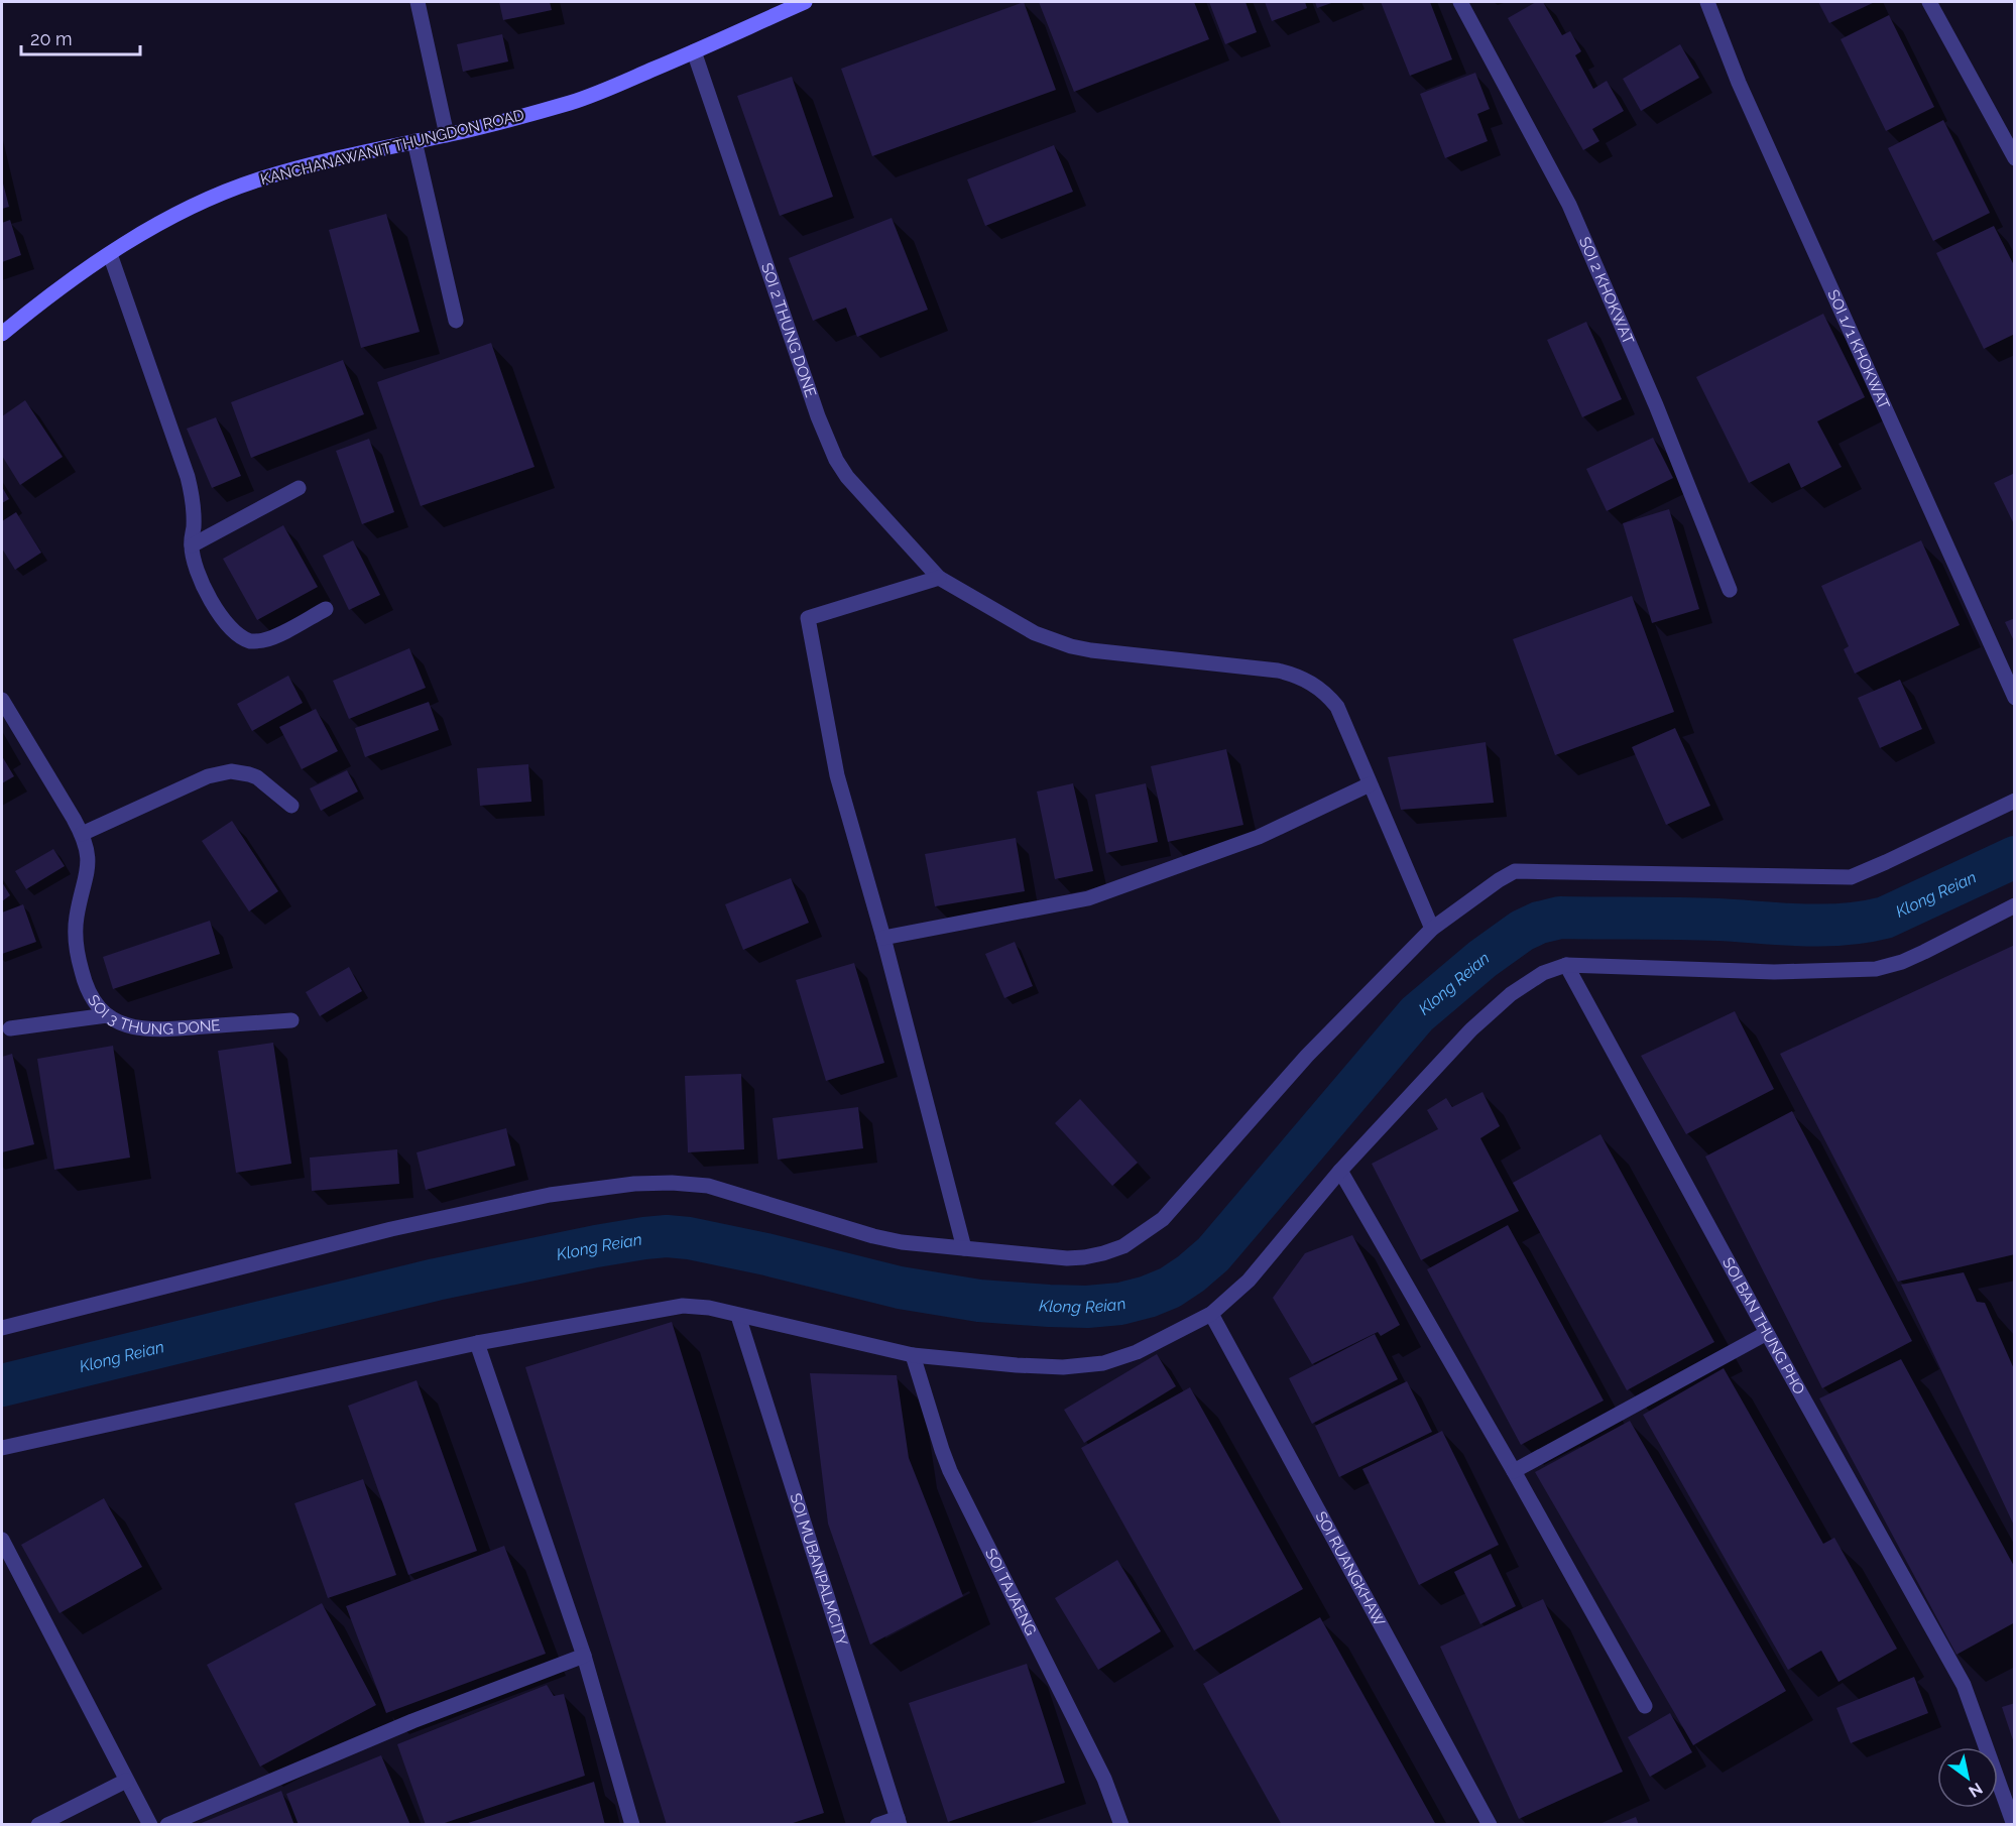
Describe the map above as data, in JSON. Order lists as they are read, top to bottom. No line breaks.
{"streets":{"street":["KANCHANAWANIT THUNGDON ROAD","SOI 2 KHOKWAT","SOI 2 THUNG DONE","SOI 1/1 KHOKWAT","SOI 3 THUNG DONE","SOI BAN THUNG PHO","SOI RUANGKHAW","SOI MUBANPALMCITY","SOI TAJAENG"]},"crossings":[["KANCHANAWANIT THUNGDON ROAD","SOI 2 THUNG DONE"]],"water":["Klong Reian"],"scale_bar":"20 m","north":"bottom right"}
